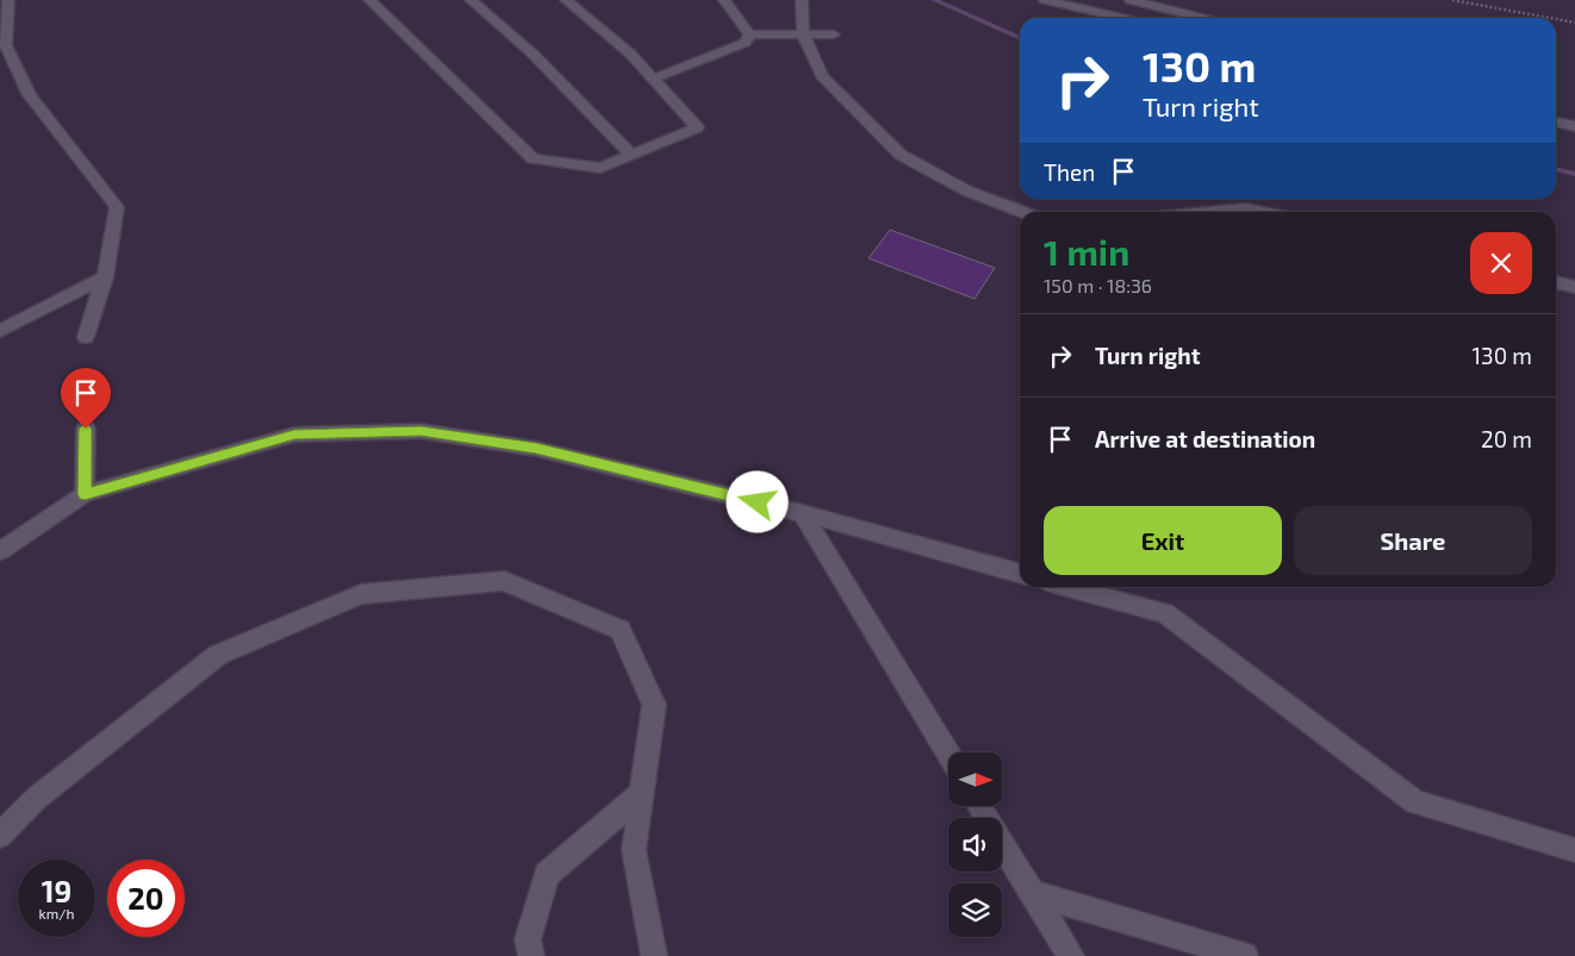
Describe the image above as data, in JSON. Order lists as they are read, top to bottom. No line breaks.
{"north":"right","page":{"turn":["130 m","Turn right"],"then":"Then","heading":["1 min","150 m · 18:36"],"list":[{"name":"Turn right","value":"130 m"},{"name":"Arrive at destination","value":"20 m"}],"buttons":["Exit","Share"],"speed":"19 km/h","limit":"20"}}
